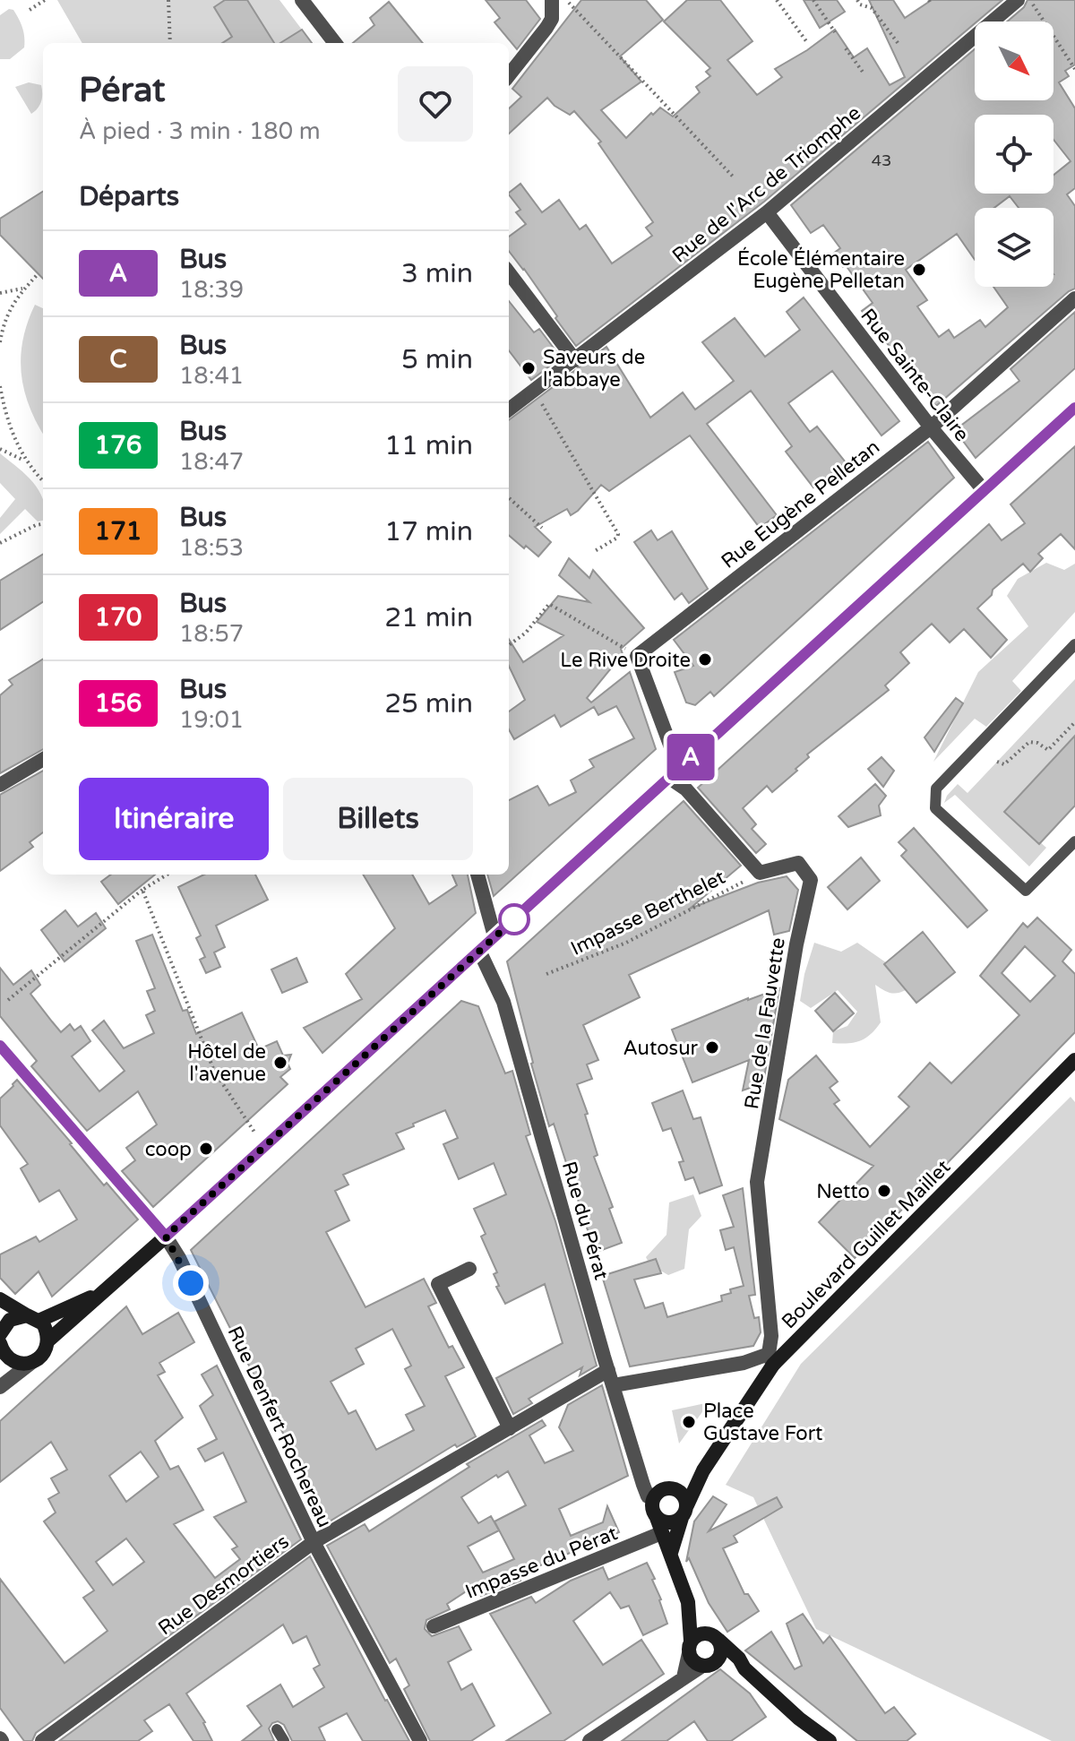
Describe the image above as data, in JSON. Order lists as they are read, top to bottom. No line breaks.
{"streets":{"main road":["Boulevard Guillet Maillet","Rue Denfert Rochereau"],"street":["Rue de l'Arc de Triomphe","Rue Sainte-Claire","Rue Eugène Pelletan","Rue de la Fauvette","Rue du Pérat","Impasse du Pérat","Rue Desmortiers"],"path":["Impasse Berthelet"]},"crossings":[["Rue de l'Arc de Triomphe","Rue Sainte-Claire"],["Rue Sainte-Claire","Rue Eugène Pelletan"],["Impasse Berthelet","Rue de la Fauvette"],["Rue de la Fauvette","Boulevard Guillet Maillet"],["Rue du Pérat","Boulevard Guillet Maillet"],["Rue du Pérat","Rue Desmortiers"],["Rue Denfert Rochereau","Rue Desmortiers"]],"places":["École Élémentaire Eugène Pelletan","Saveurs de l'abbaye","Le Rive Droite","Autosur","Hôtel de l'avenue","coop","Netto","Place Gustave Fort"],"lines":["bus line A"],"house_numbers":["43"],"north":"bottom right","page":{"on_map":"A","heading":[["Pérat","À pied · 3 min · 180 m"],"Départs"],"list":[{"mark":"A","name":"Bus","note":"18:39","value":"3 min"},{"mark":"C","name":"Bus","note":"18:41","value":"5 min"},{"mark":"176","name":"Bus","note":"18:47","value":"11 min"},{"mark":"171","name":"Bus","note":"18:53","value":"17 min"},{"mark":"170","name":"Bus","note":"18:57","value":"21 min"},{"mark":"156","name":"Bus","note":"19:01","value":"25 min"}],"buttons":["Itinéraire","Billets"]}}
